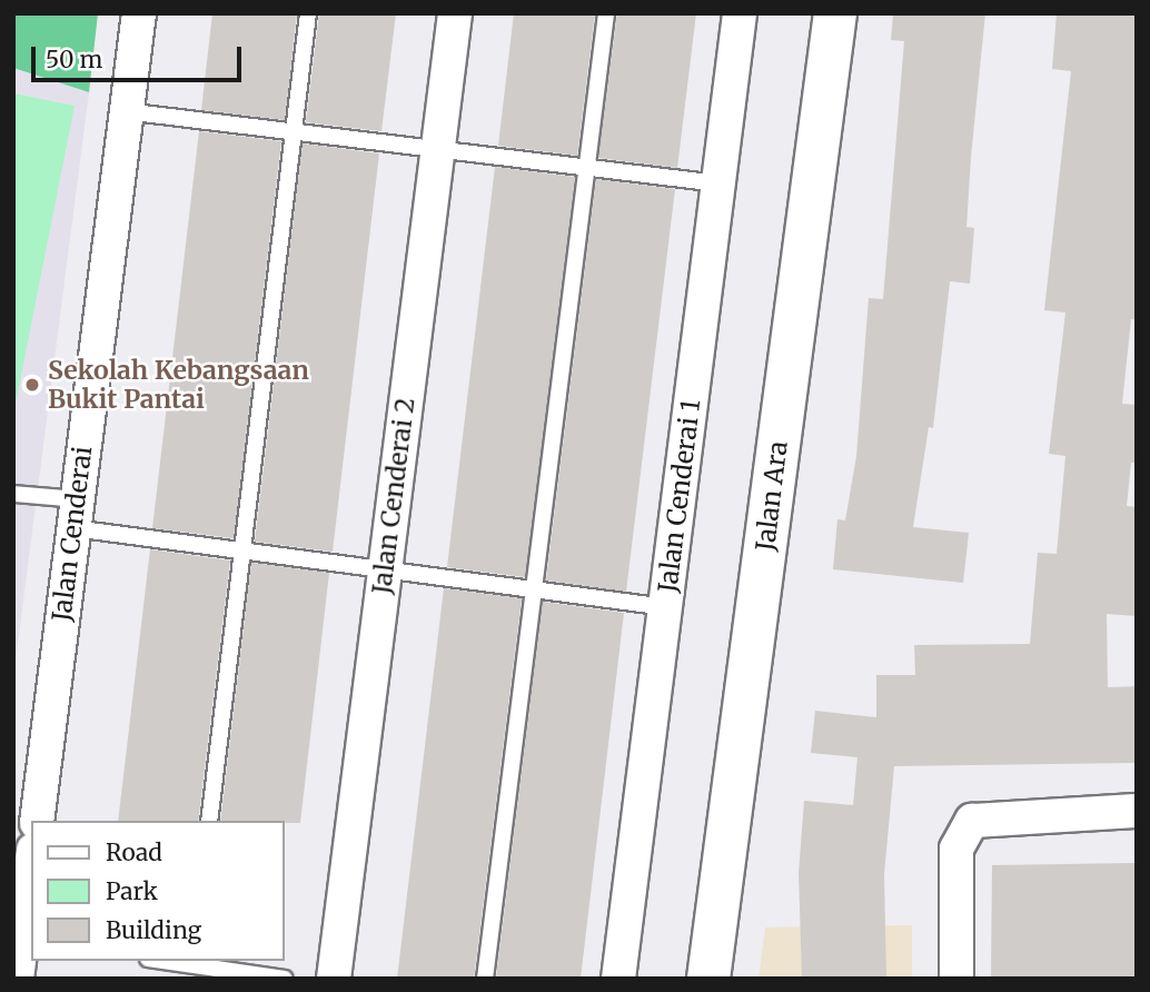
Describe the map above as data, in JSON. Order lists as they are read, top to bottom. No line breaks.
{"streets":{"street":["Jalan Cenderai 2","Jalan Cenderai 1","Jalan Ara","Jalan Cenderai"]},"places":["Sekolah Kebangsaan Bukit Pantai"],"legend":["Road","Park","Building"],"scale_bar":"50 m"}
